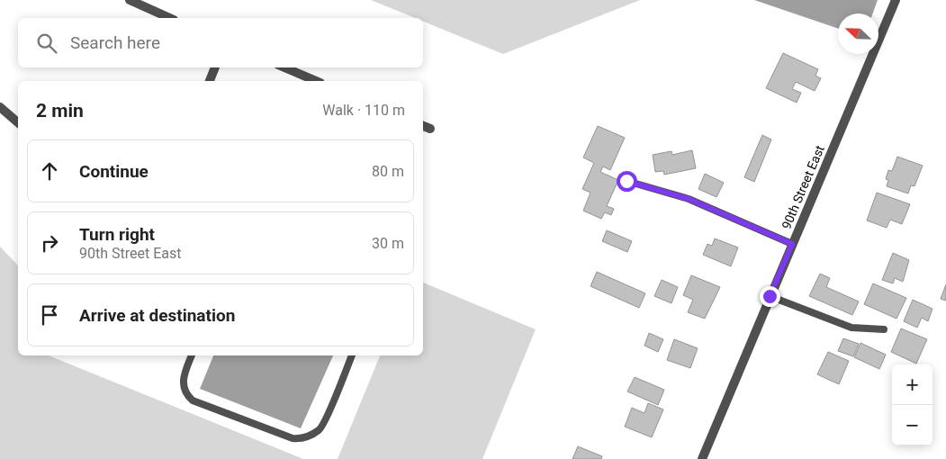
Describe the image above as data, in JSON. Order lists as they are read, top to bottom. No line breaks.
{"streets":{"street":["90th Street East"]},"north":"top left","page":{"search":"Search here","heading":["2 min","Walk · 110 m"],"list":[["Continue","80 m"],["Turn right","90th Street East","30 m"],"Arrive at destination"],"map_buttons":["+","−"]}}
